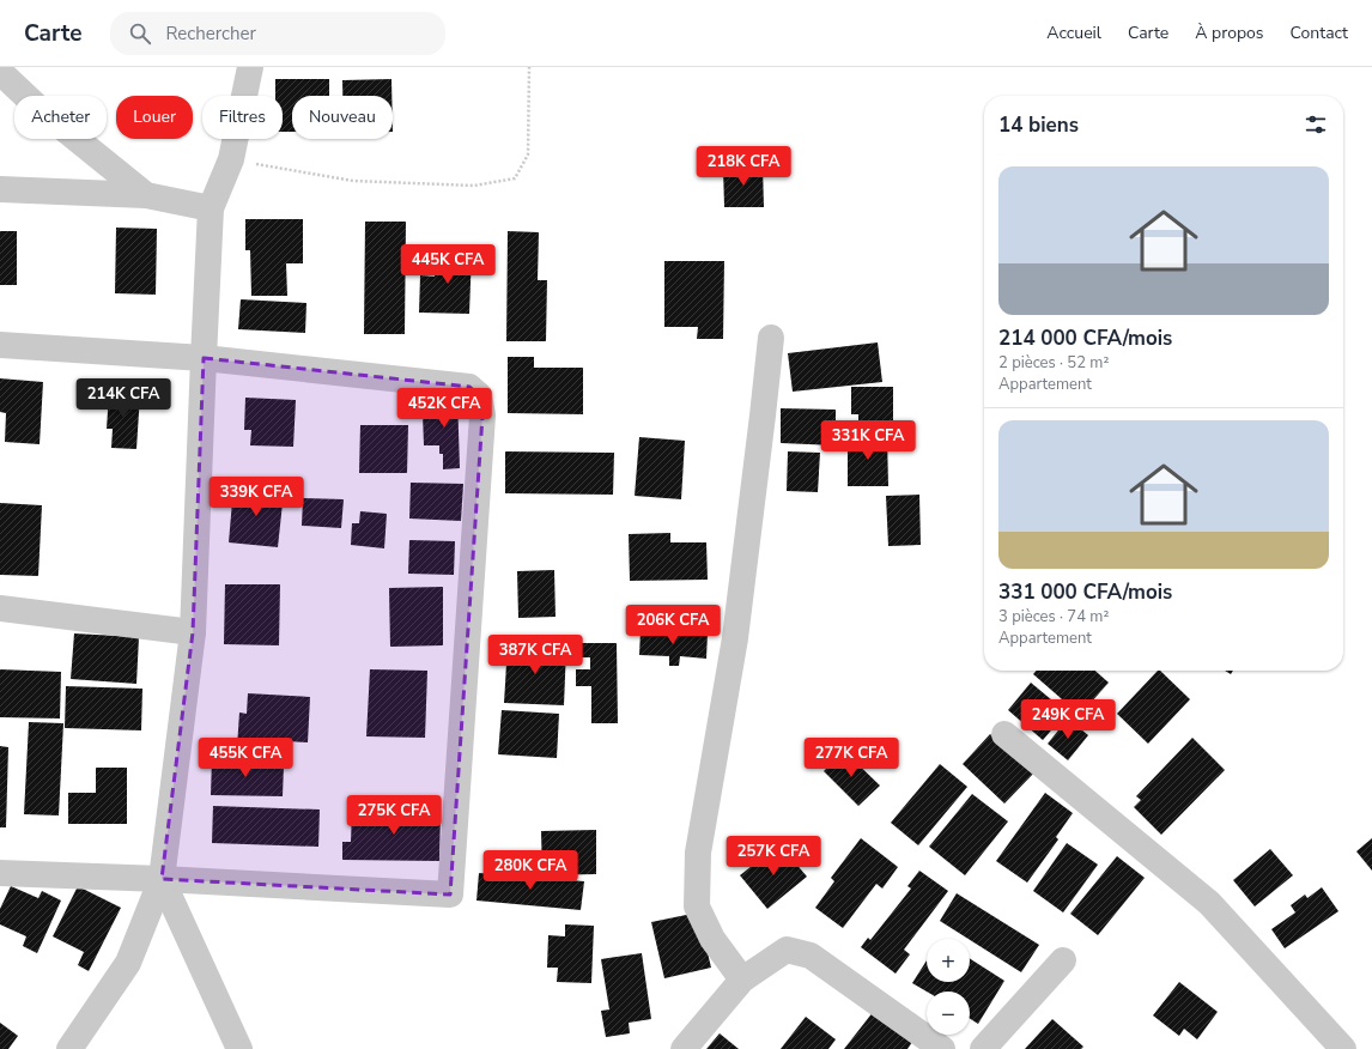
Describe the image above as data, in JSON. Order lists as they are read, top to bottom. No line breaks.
{"page":{"header":"Carte","search":"Rechercher","nav":["Accueil","Carte","À propos","Contact"],"chip":["Acheter","Louer","Filtres","Nouveau"],"heading":"14 biens","price":["218K CFA","445K CFA","214K CFA","452K CFA","331K CFA","339K CFA","206K CFA","387K CFA","249K CFA","455K CFA","277K CFA","275K CFA","257K CFA","280K CFA"],"list":[{"name":"214 000 CFA/mois","note":"2 pièces · 52 m² · Appartement"},{"name":"331 000 CFA/mois","note":"3 pièces · 74 m² · Appartement"}],"map_buttons":["+","−"]}}
